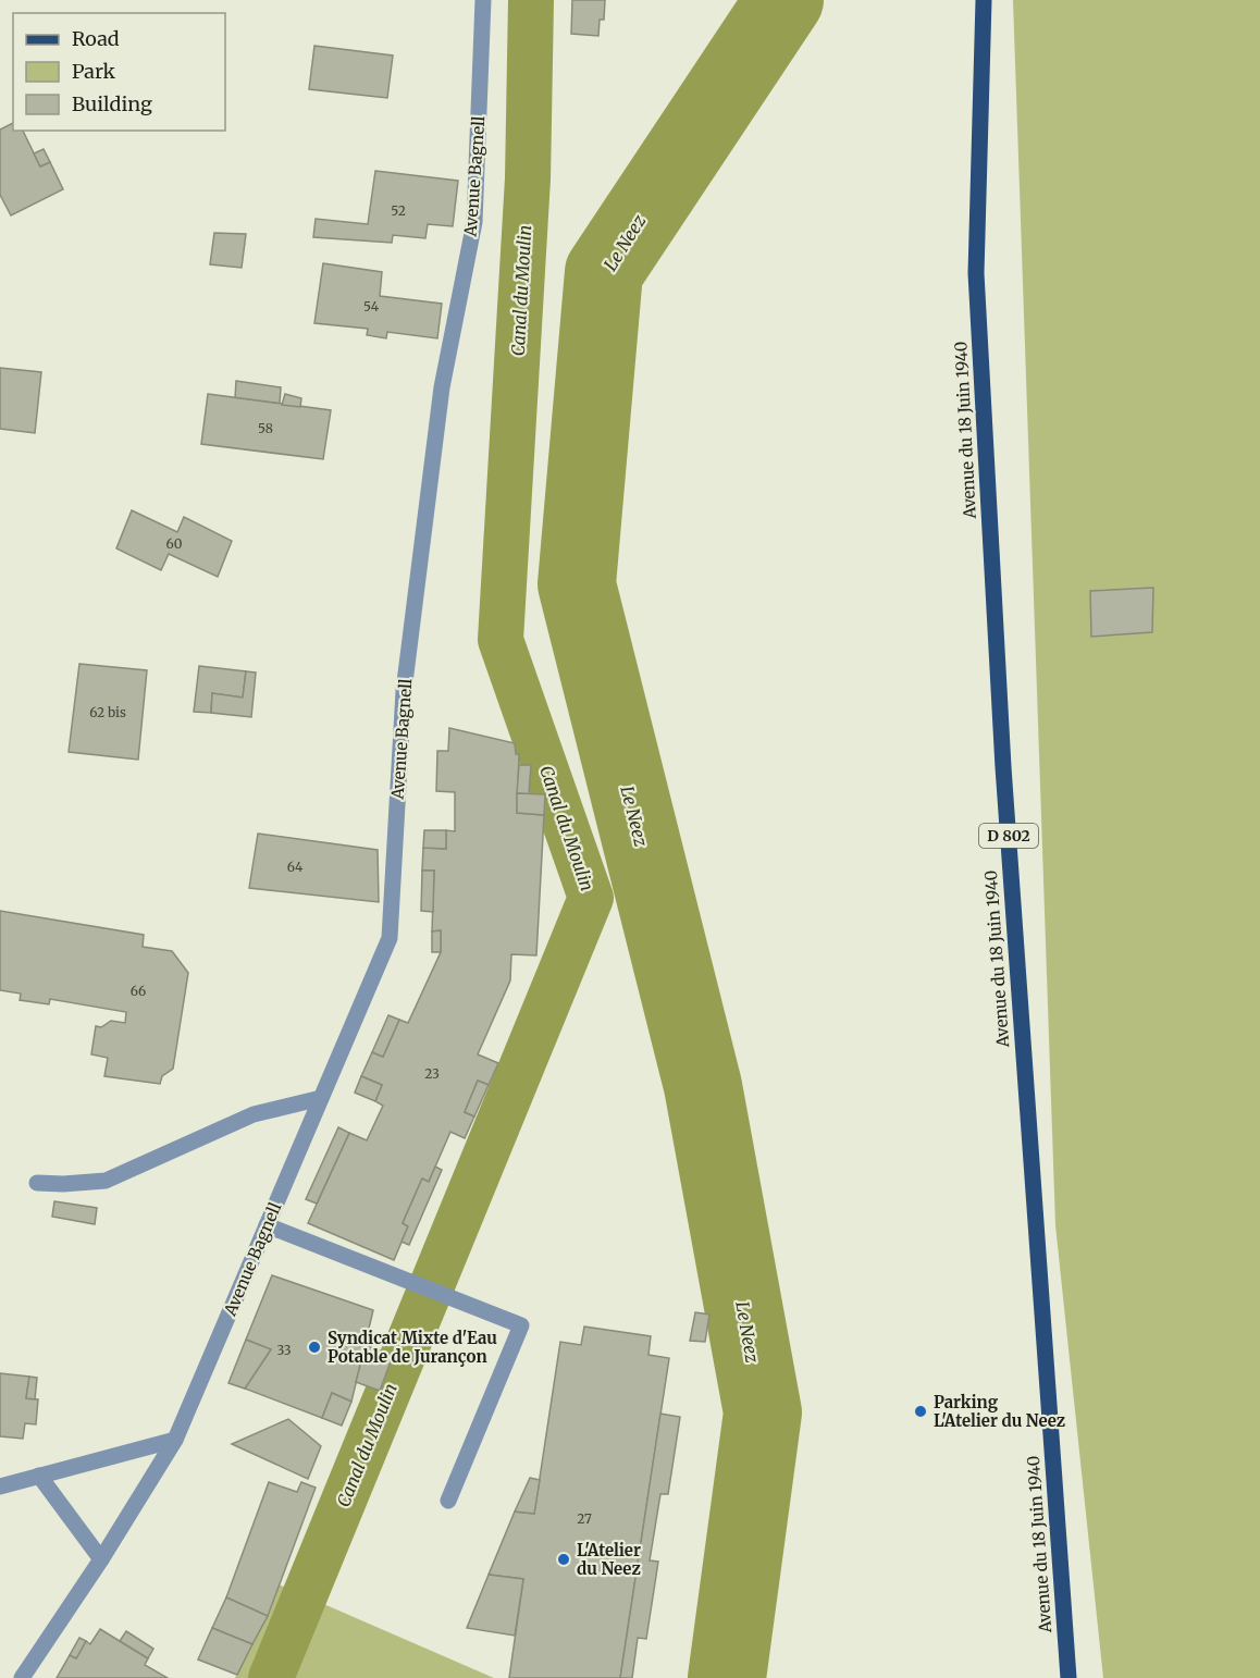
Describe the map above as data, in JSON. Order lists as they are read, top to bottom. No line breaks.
{"streets":{"main road":["Avenue du 18 Juin 1940","D 802"],"street":["Avenue Bagnell"]},"water":["Le Neez","Canal du Moulin"],"places":["Syndicat Mixte d'Eau Potable de Jurançon","Parking L'Atelier du Neez","L'Atelier du Neez"],"house_numbers":["52","54","58","60","62 bis","64","66","23","33","27"],"legend":["Road","Park","Building"]}
